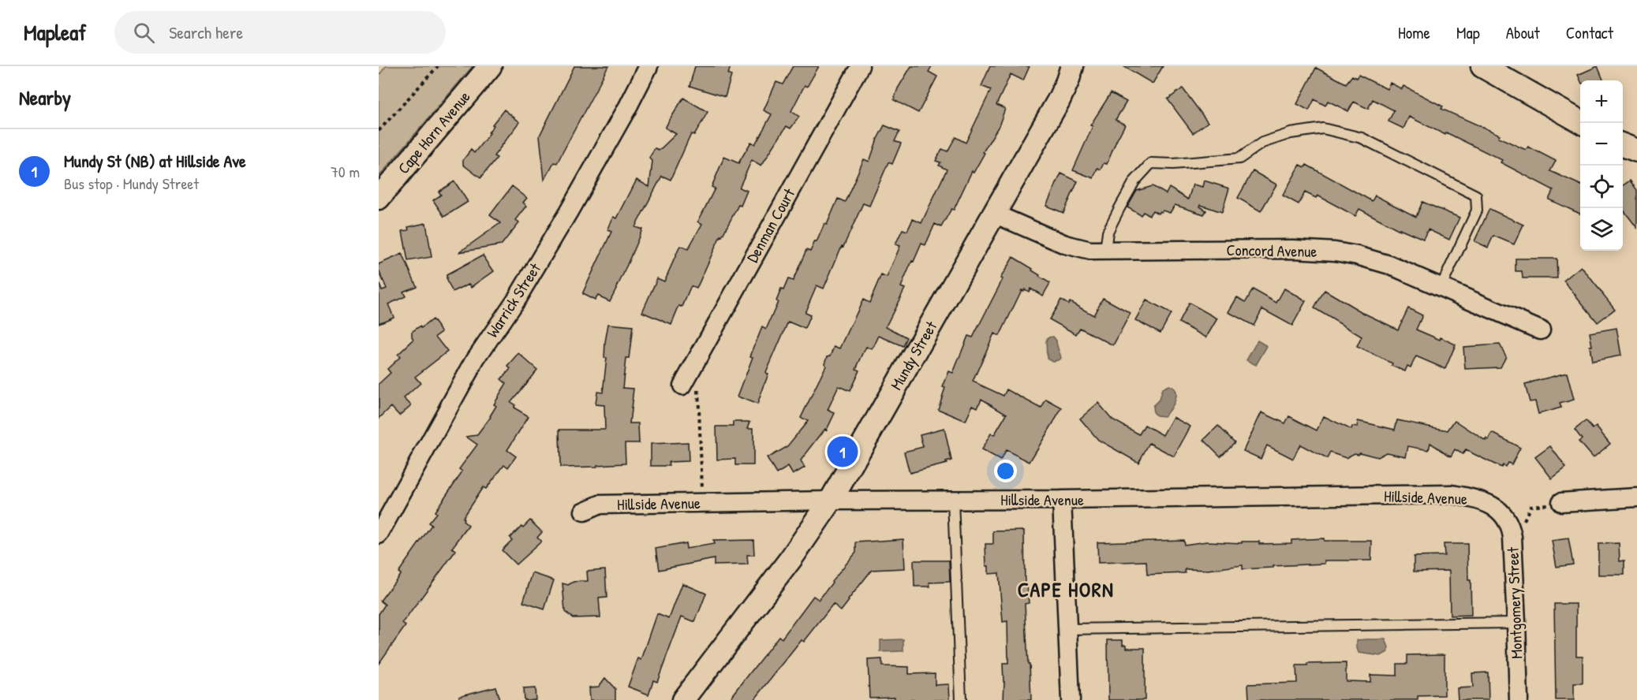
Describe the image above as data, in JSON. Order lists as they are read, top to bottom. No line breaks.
{"streets":{"street":["Cape Horn Avenue","Denman Court","Concord Avenue","Warrick Street","Mundy Street","Hillside Avenue","Montgomery Street"]},"crossings":[["Concord Avenue","Mundy Street"],["Mundy Street","Hillside Avenue"],["Hillside Avenue","Montgomery Street"]],"districts":["CAPE HORN"],"page":{"header":"Mapleaf","search":"Search here","nav":["Home","Map","About","Contact"],"heading":"Nearby","map_buttons":["+","−"],"list":[{"mark":"1","name":"Mundy St (NB) at Hillside Ave","note":"Bus stop · Mundy Street","value":"70 m"}],"pins":"1"}}
